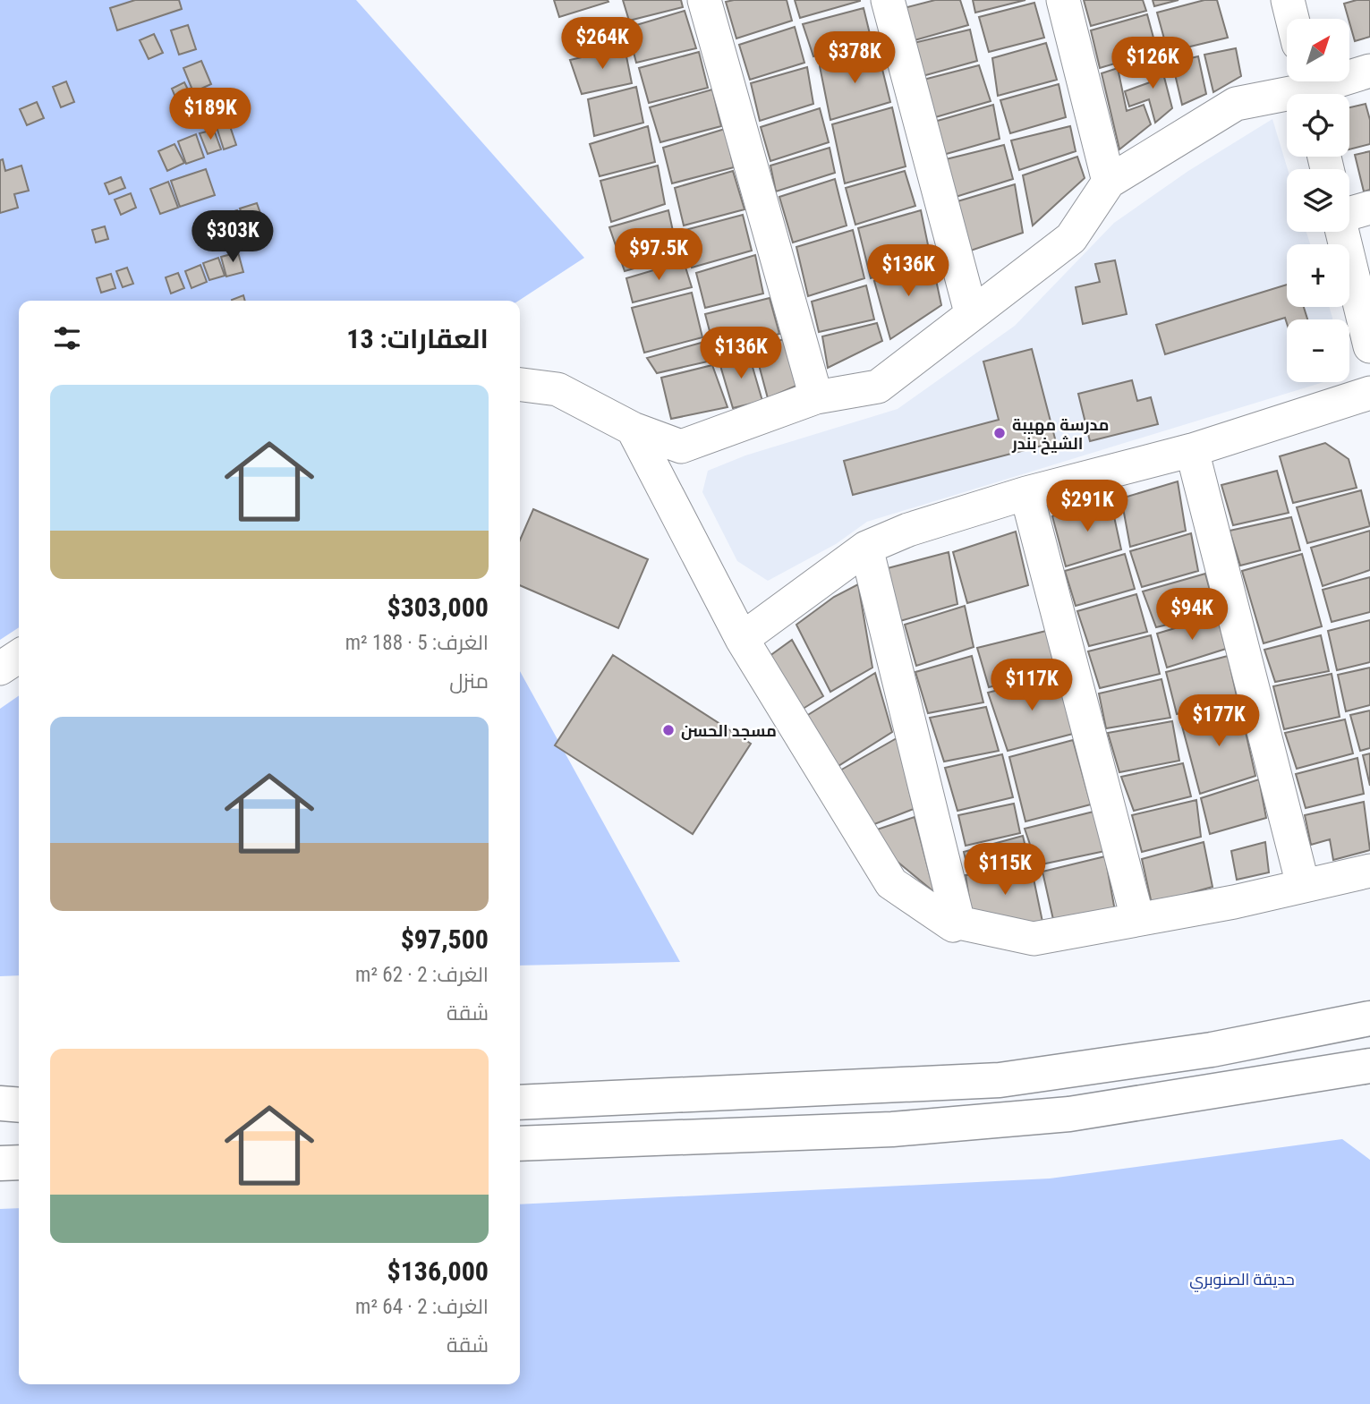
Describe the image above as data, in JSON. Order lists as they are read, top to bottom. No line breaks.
{"parks":["حديقة الصنوبري"],"places":["مدرسة مهيبة الشيخ بندر","مسجد الحسن"],"north":"top right","page":{"price":["$264K","$378K","$126K","$189K","$303K","$97.5K","$136K","$136K","$291K","$94K","$117K","$177K","$115K"],"map_buttons":["+","−"],"heading":"العقارات: 13","list":[{"name":"$303,000","note":"الغرف: 5 · 188 m² · منزل"},{"name":"$97,500","note":"الغرف: 2 · 62 m² · شقة"},{"name":"$136,000","note":"الغرف: 2 · 64 m² · شقة"}]}}
